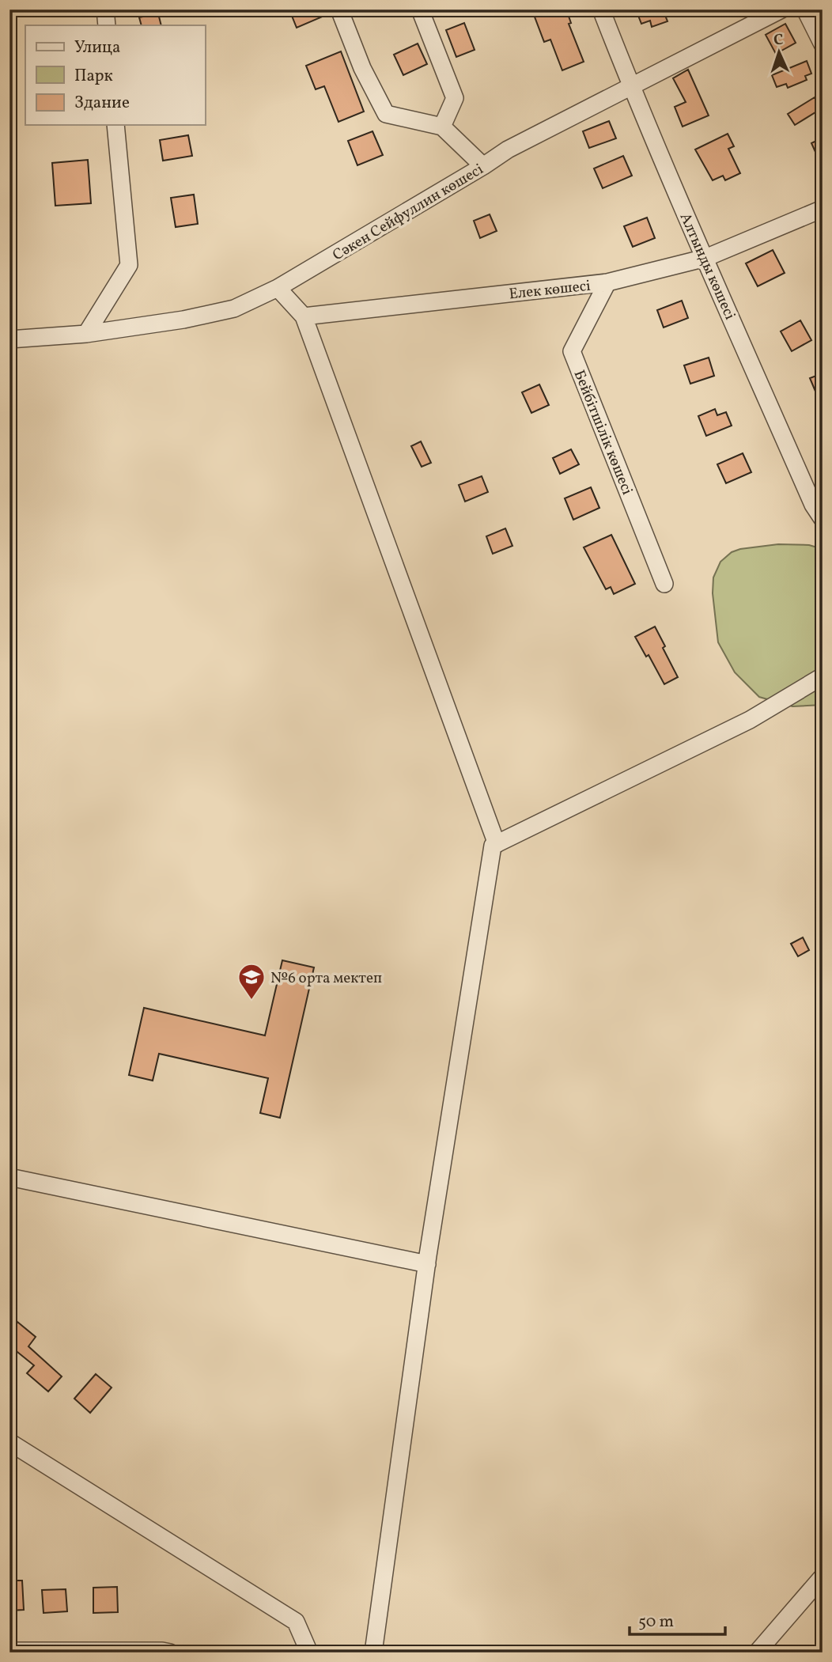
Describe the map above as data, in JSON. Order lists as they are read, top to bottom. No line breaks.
{"streets":{"street":["Сәкен Сейфуллин көшесі","Алтынды көшесі","Елек көшесі","Бейбітшілік көшесі"]},"crossings":[["Сәкен Сейфуллин көшесі","Алтынды көшесі"],["Алтынды көшесі","Елек көшесі"],["Елек көшесі","Бейбітшілік көшесі"]],"places":{"school or university":["№6 орта мектеп"]},"legend":["Улица","Парк","Здание"],"scale_bar":"50 m","north":"top"}
